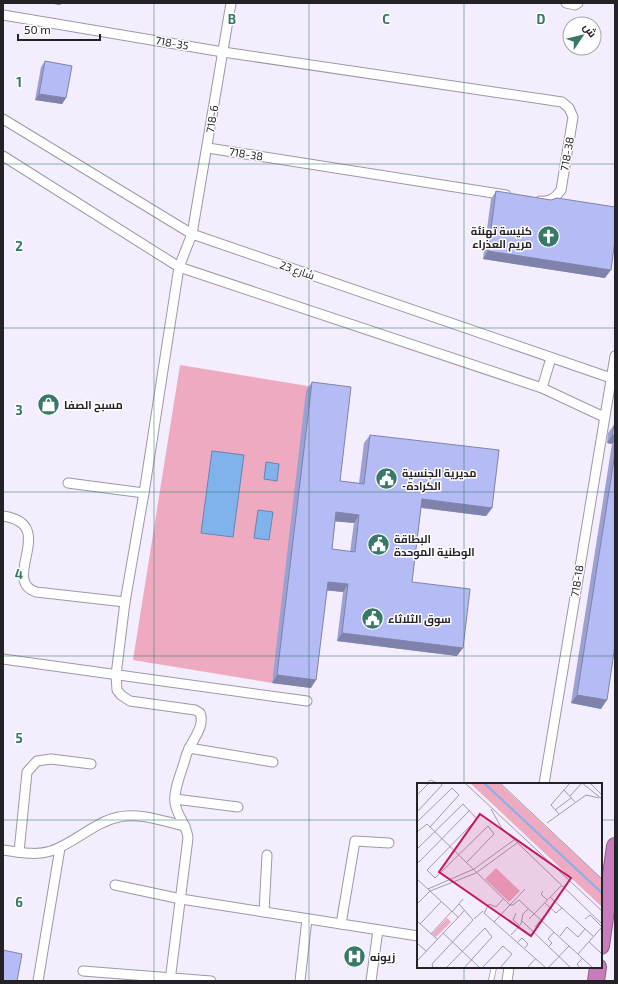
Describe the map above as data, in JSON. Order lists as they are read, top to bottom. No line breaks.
{"streets":{"street":["718-35","718-6","718-38","شارع 23","718-18"]},"crossings":[["718-35","718-6"],["718-35","718-38"],["718-6","718-38"],["718-6","شارع 23"],["شارع 23","718-18"]],"places":{"church":["كنيسة تهنئة مريم العذراء"],"shop":["مسبح الصفا"],"public building":["مديرية الجنسية -الكرادة","البطاقة الوطنية الموحدة","سوق الثلاثاء"],"hospital":["زيونه"]},"scale_bar":"50 m","north":"top right","grid":{"columns":["B","C","D"],"rows":["1","2","3","4","5","6"]}}
